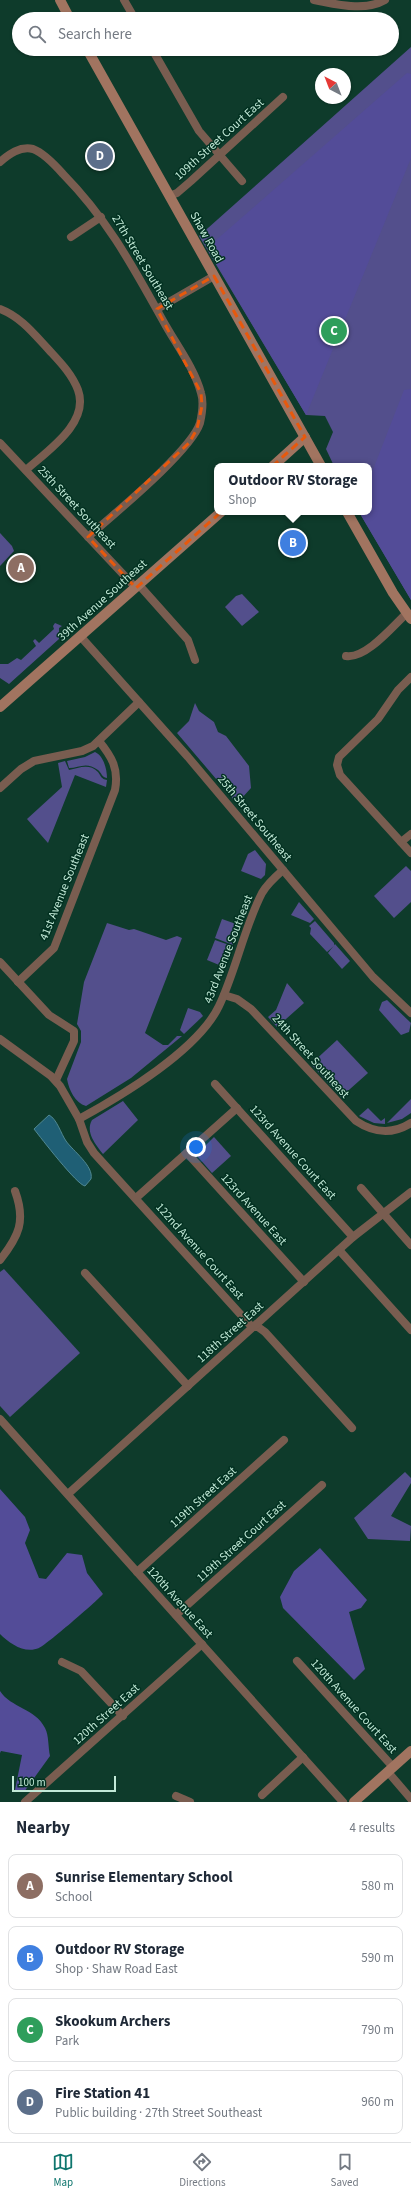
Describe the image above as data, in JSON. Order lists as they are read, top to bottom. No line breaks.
{"streets":{"main road":["Shaw Road","39th Avenue Southeast"],"street":["109th Street Court East","27th Street Southeast","25th Street Southeast","41st Avenue Southeast","43rd Avenue Southeast","24th Street Southeast","123rd Avenue Court East","123rd Avenue East","122nd Avenue Court East","118th Street East","119th Street East","119th Street Court East","120th Avenue East","120th Avenue Court East","120th Street East"]},"crossings":[["109th Street Court East","Shaw Road"],["27th Street Southeast","25th Street Southeast"],["25th Street Southeast","39th Avenue Southeast"],["25th Street Southeast","43rd Avenue Southeast"],["43rd Avenue Southeast","24th Street Southeast"],["43rd Avenue Southeast","122nd Avenue Court East"],["123rd Avenue Court East","118th Street East"],["123rd Avenue East","118th Street East"],["122nd Avenue Court East","118th Street East"],["118th Street East","120th Avenue East"],["119th Street East","120th Avenue East"],["119th Street Court East","120th Avenue East"],["120th Avenue East","120th Street East"]],"scale_bar":"100 m","north":"top left","page":{"search":"Search here","pins":["D","C","B","A"],"popup":["Outdoor RV Storage","Shop"],"scale":"100 m","heading":["Nearby","4 results"],"list":[{"mark":"A","name":"Sunrise Elementary School","note":"School","value":"580 m"},{"mark":"B","name":"Outdoor RV Storage","note":"Shop · Shaw Road East","value":"590 m"},{"mark":"C","name":"Skookum Archers","note":"Park","value":"790 m"},{"mark":"D","name":"Fire Station 41","note":"Public building · 27th Street Southeast","value":"960 m"}],"nav":["Map","Directions","Saved"]}}
